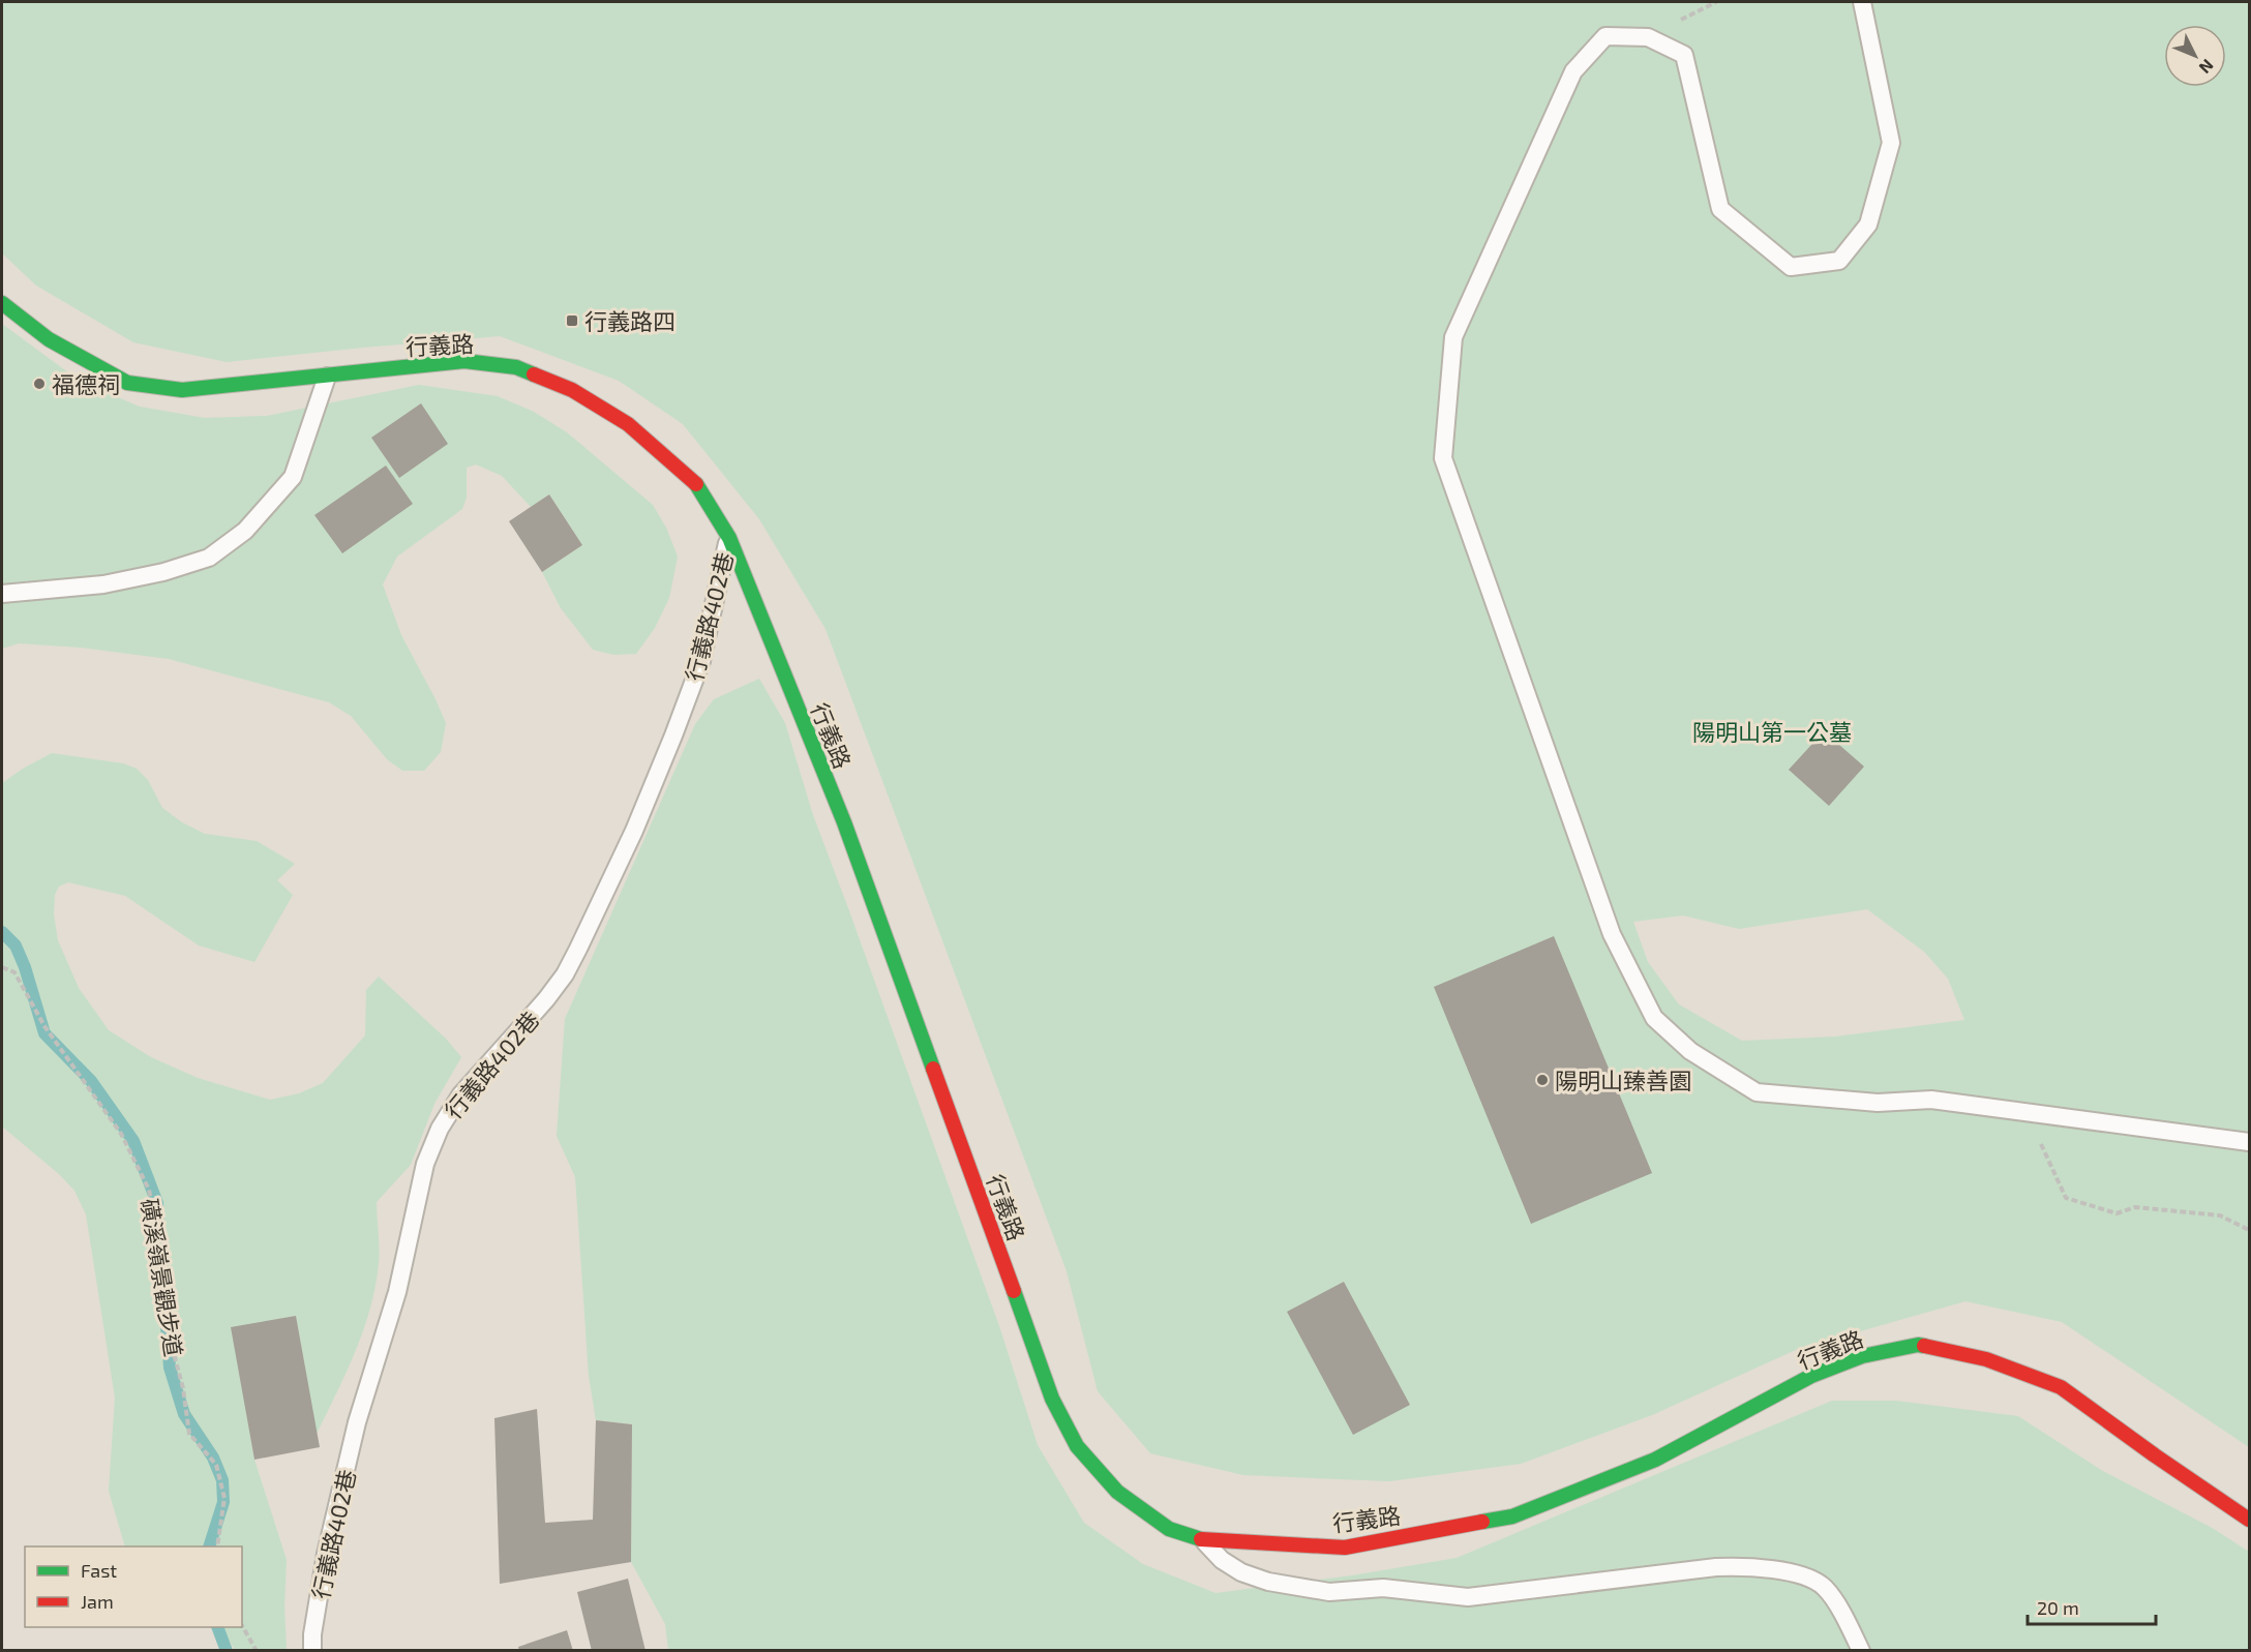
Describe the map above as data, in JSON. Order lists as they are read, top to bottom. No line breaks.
{"streets":{"street":["行義路"],"lane":["行義路402巷"],"path":["磺溪嶺景觀步道"]},"crossings":[["行義路","行義路402巷"]],"parks":["陽明山第一公墓"],"places":{"transit":["行義路四"],"other":["福德祠","陽明山臻善園"]},"legend":["Fast","Jam"],"scale_bar":"20 m","north":"bottom right"}
